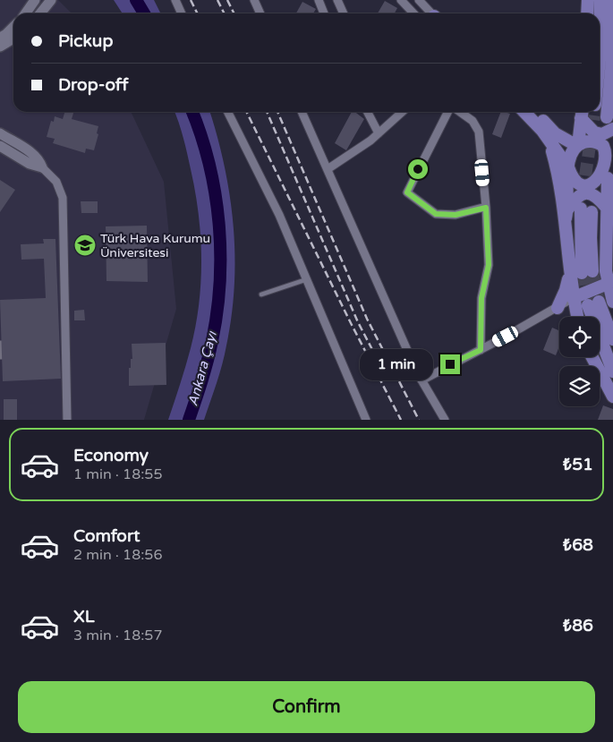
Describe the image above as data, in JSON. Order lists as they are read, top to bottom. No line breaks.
{"water":["Ankara Çayı"],"places":{"school or university":["Türk Hava Kurumu Üniversitesi"]},"page":{"banner":["Pickup","Drop-off"],"bubble":"1 min","list":[{"name":"Economy","note":"1 min · 18:55","value":"₺51"},{"name":"Comfort","note":"2 min · 18:56","value":"₺68"},{"name":"XL","note":"3 min · 18:57","value":"₺86"}],"buttons":"Confirm"}}
